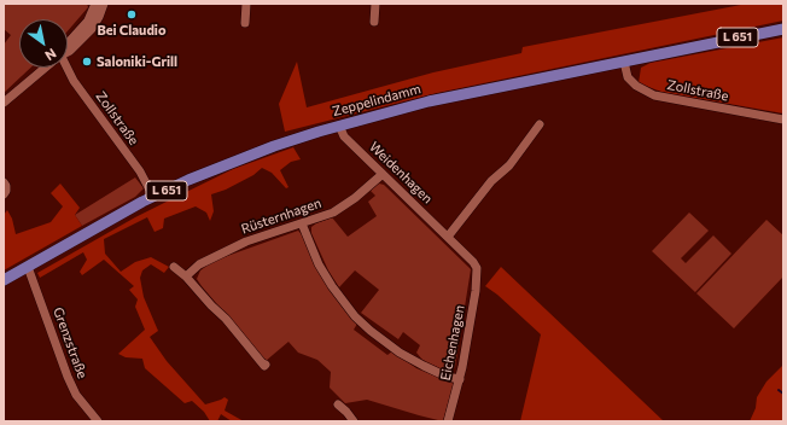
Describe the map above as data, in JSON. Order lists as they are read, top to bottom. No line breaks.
{"streets":{"main road":["L 651","Zeppelindamm"],"street":["Zollstraße","Weidenhagen","Rüsternhagen","Grenzstraße","Eichenhagen"]},"crossings":[["Zollstraße","Zeppelindamm"],["Zeppelindamm","Weidenhagen"],["Zeppelindamm","Grenzstraße"],["Weidenhagen","Rüsternhagen"],["Weidenhagen","Eichenhagen"]],"places":["Bei Claudio","Saloniki-Grill"],"north":"bottom right"}
